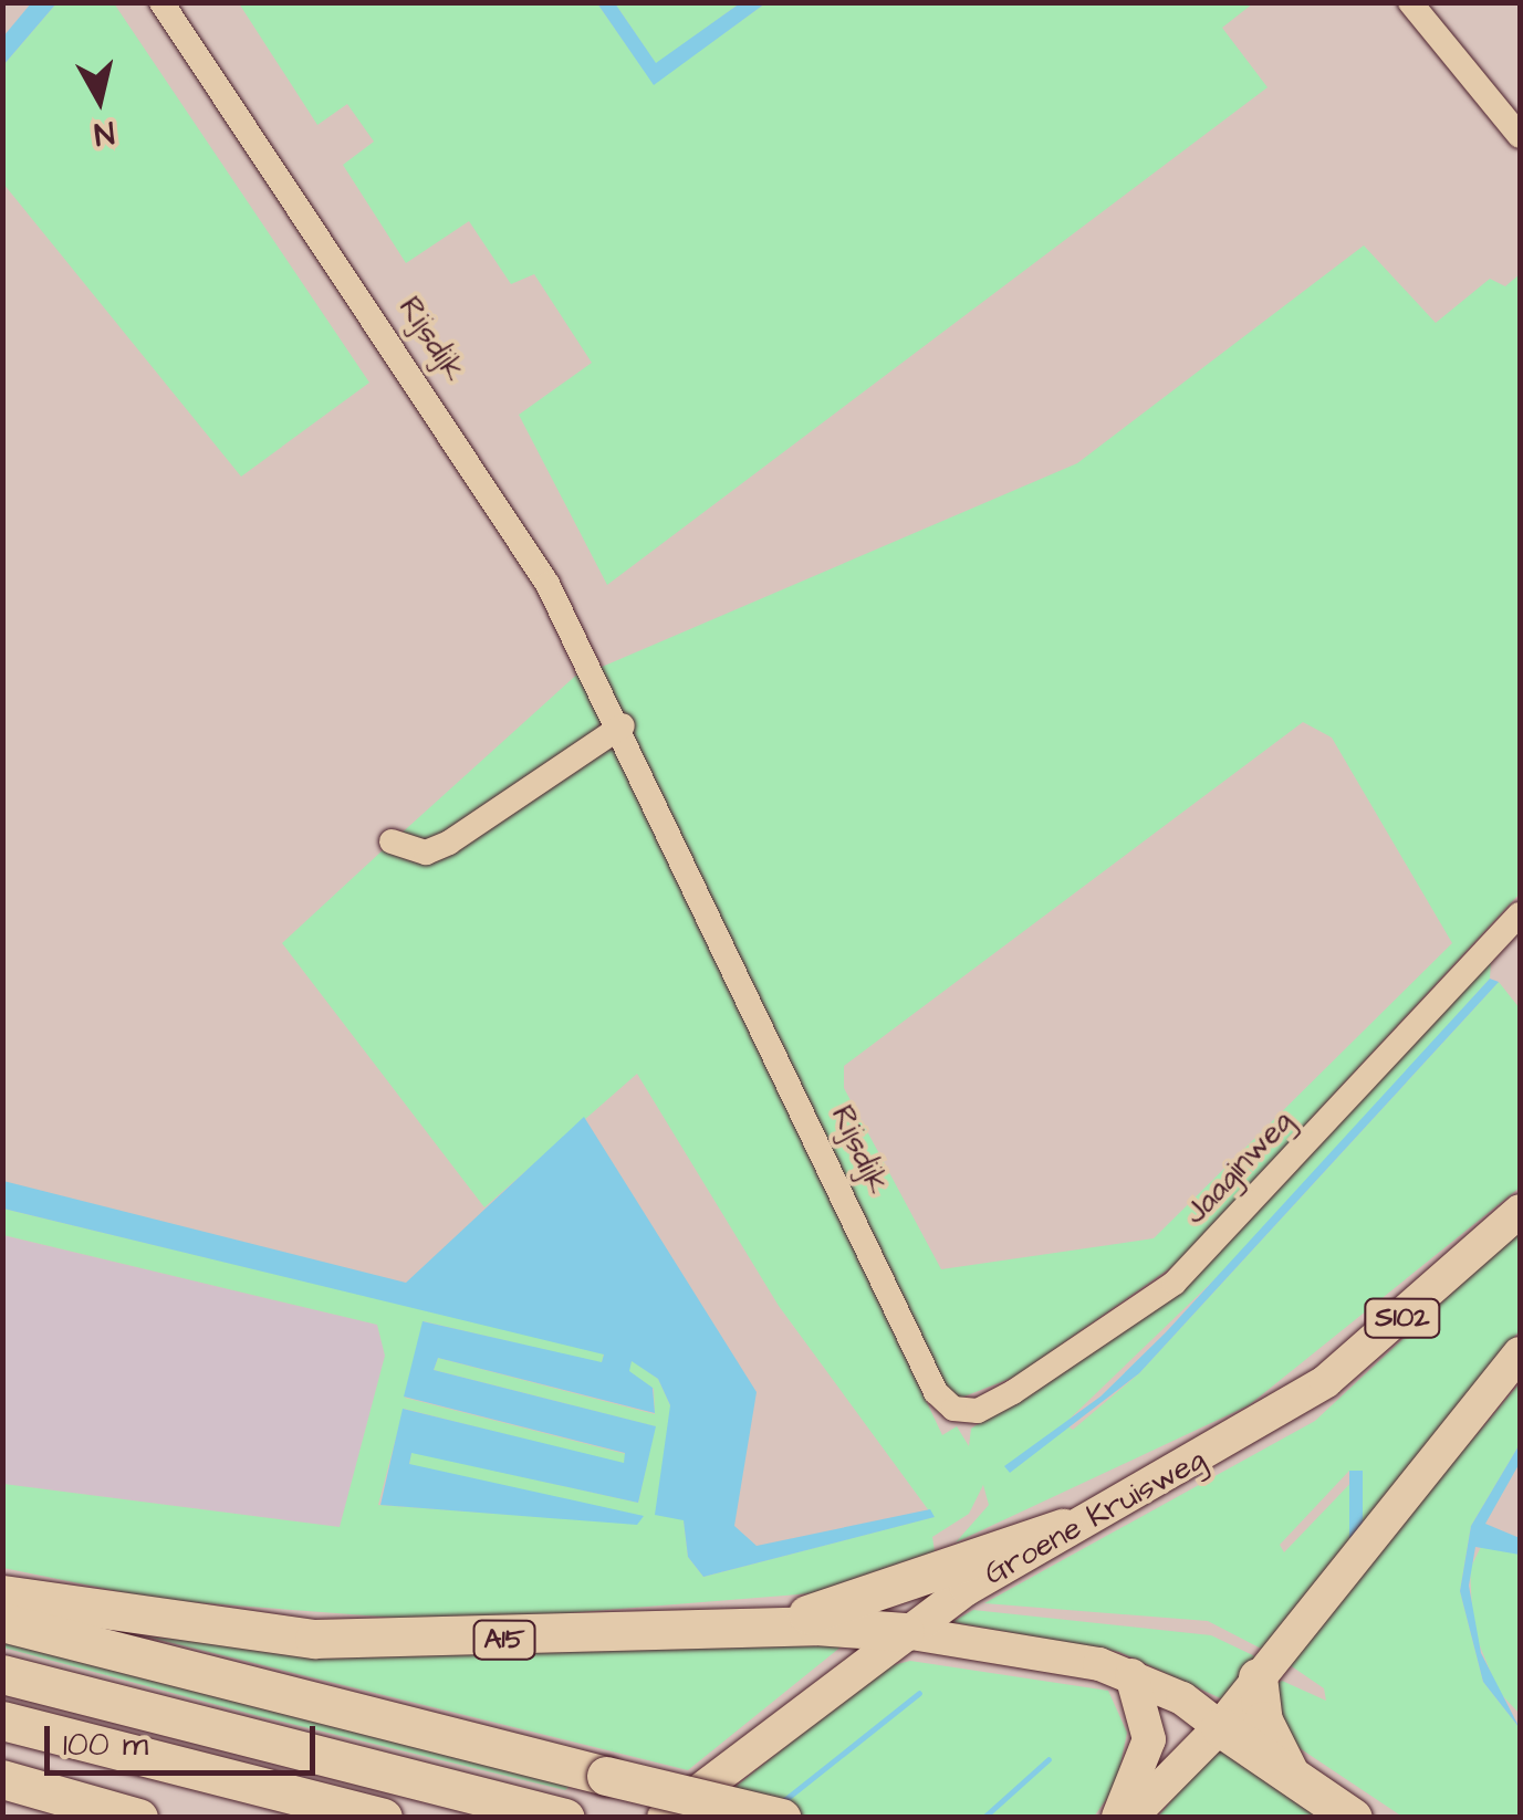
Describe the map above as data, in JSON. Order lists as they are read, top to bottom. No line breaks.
{"streets":{"highway":["S102","A15"],"main road":["Groene Kruisweg"],"street":["Rijsdijk","Jaaginweg"]},"crossings":[["Rijsdijk","Jaaginweg"],["S102","Groene Kruisweg"],["S102","A15"],["Groene Kruisweg","A15"]],"scale_bar":"100 m","north":"bottom"}
